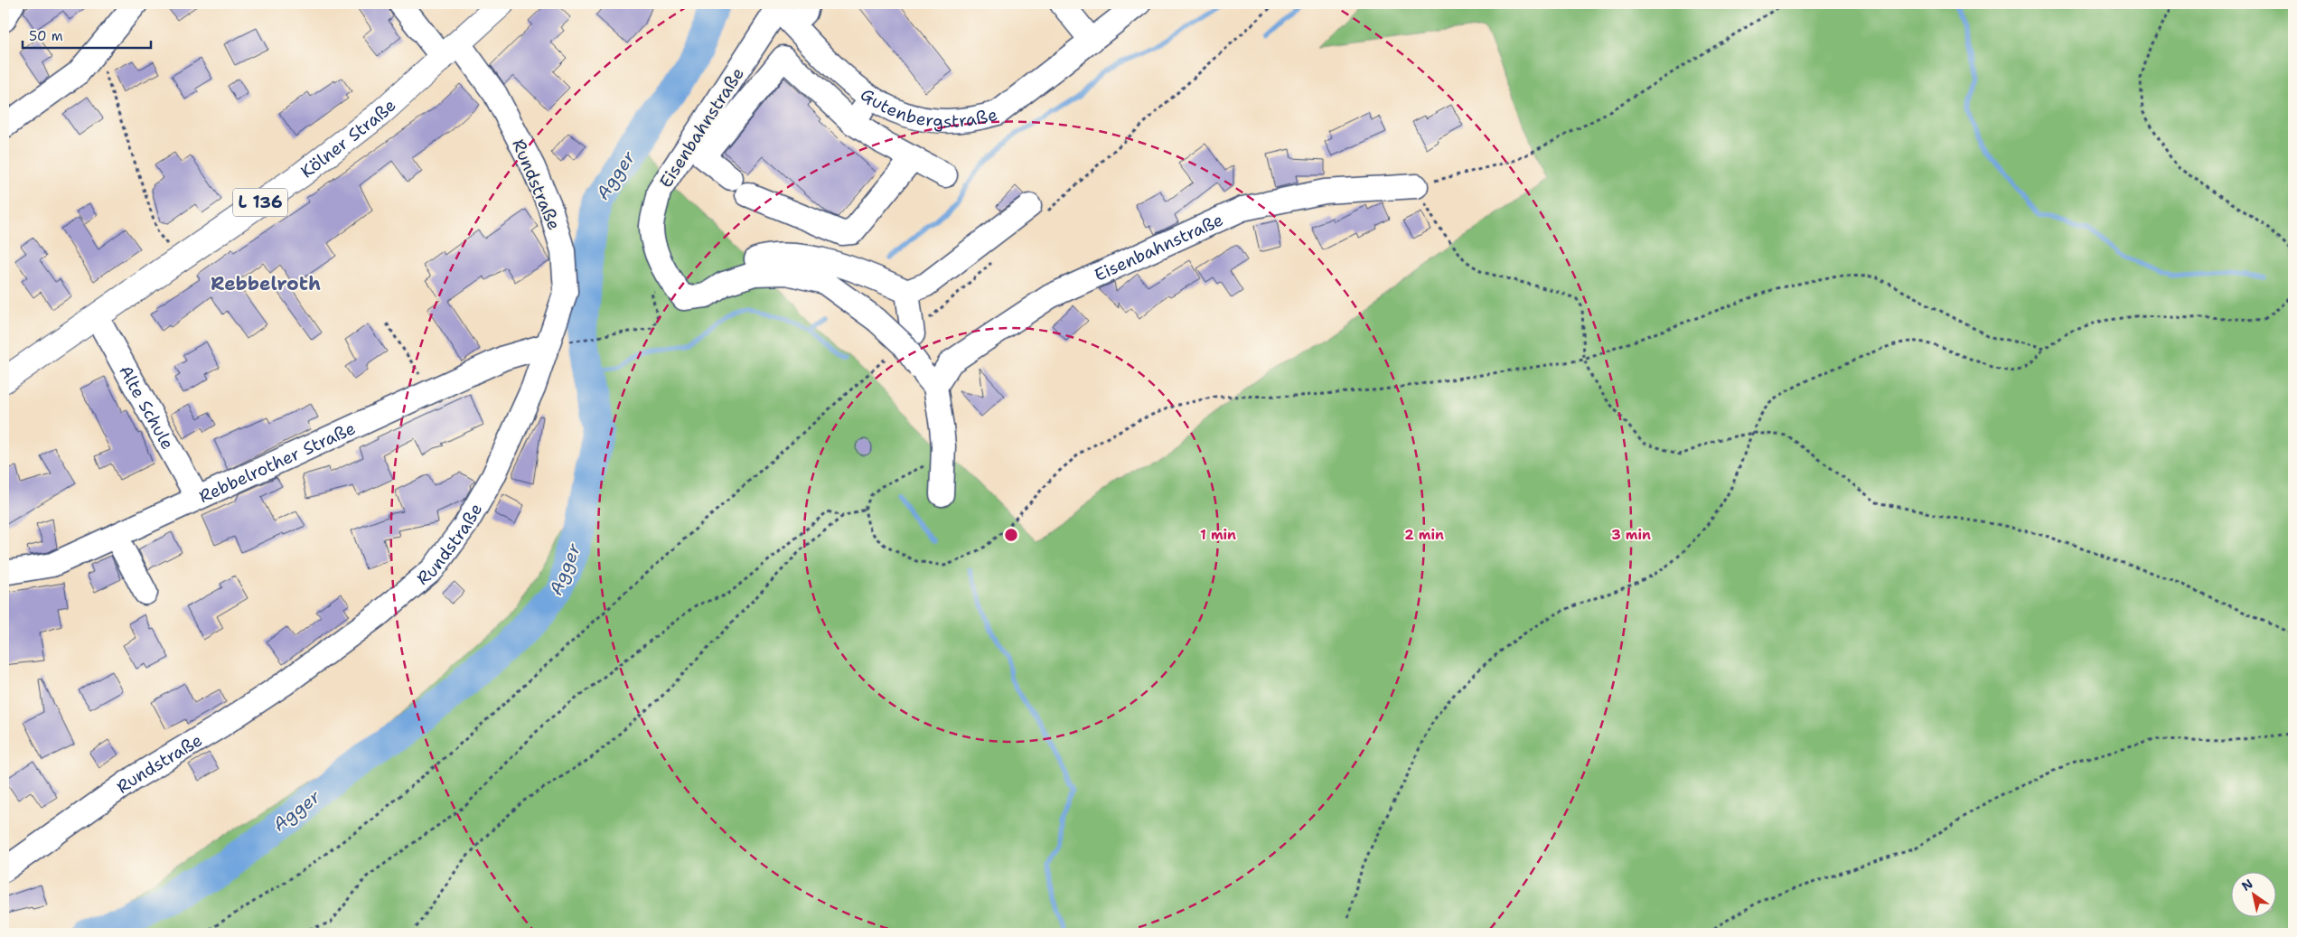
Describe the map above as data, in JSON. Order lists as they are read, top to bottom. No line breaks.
{"streets":{"main road":["Kölner Straße","L 136"],"street":["Gutenbergstraße","Eisenbahnstraße","Rundstraße","Alte Schule","Rebbelrother Straße"]},"crossings":[["Gutenbergstraße","Eisenbahnstraße"],["Kölner Straße","Rundstraße"],["Kölner Straße","Alte Schule"],["Rundstraße","Rebbelrother Straße"],["Alte Schule","Rebbelrother Straße"]],"districts":["Rebbelroth"],"water":["Agger"],"scale_bar":"50 m","north":"top left","rings":["1 min","2 min","3 min"]}
